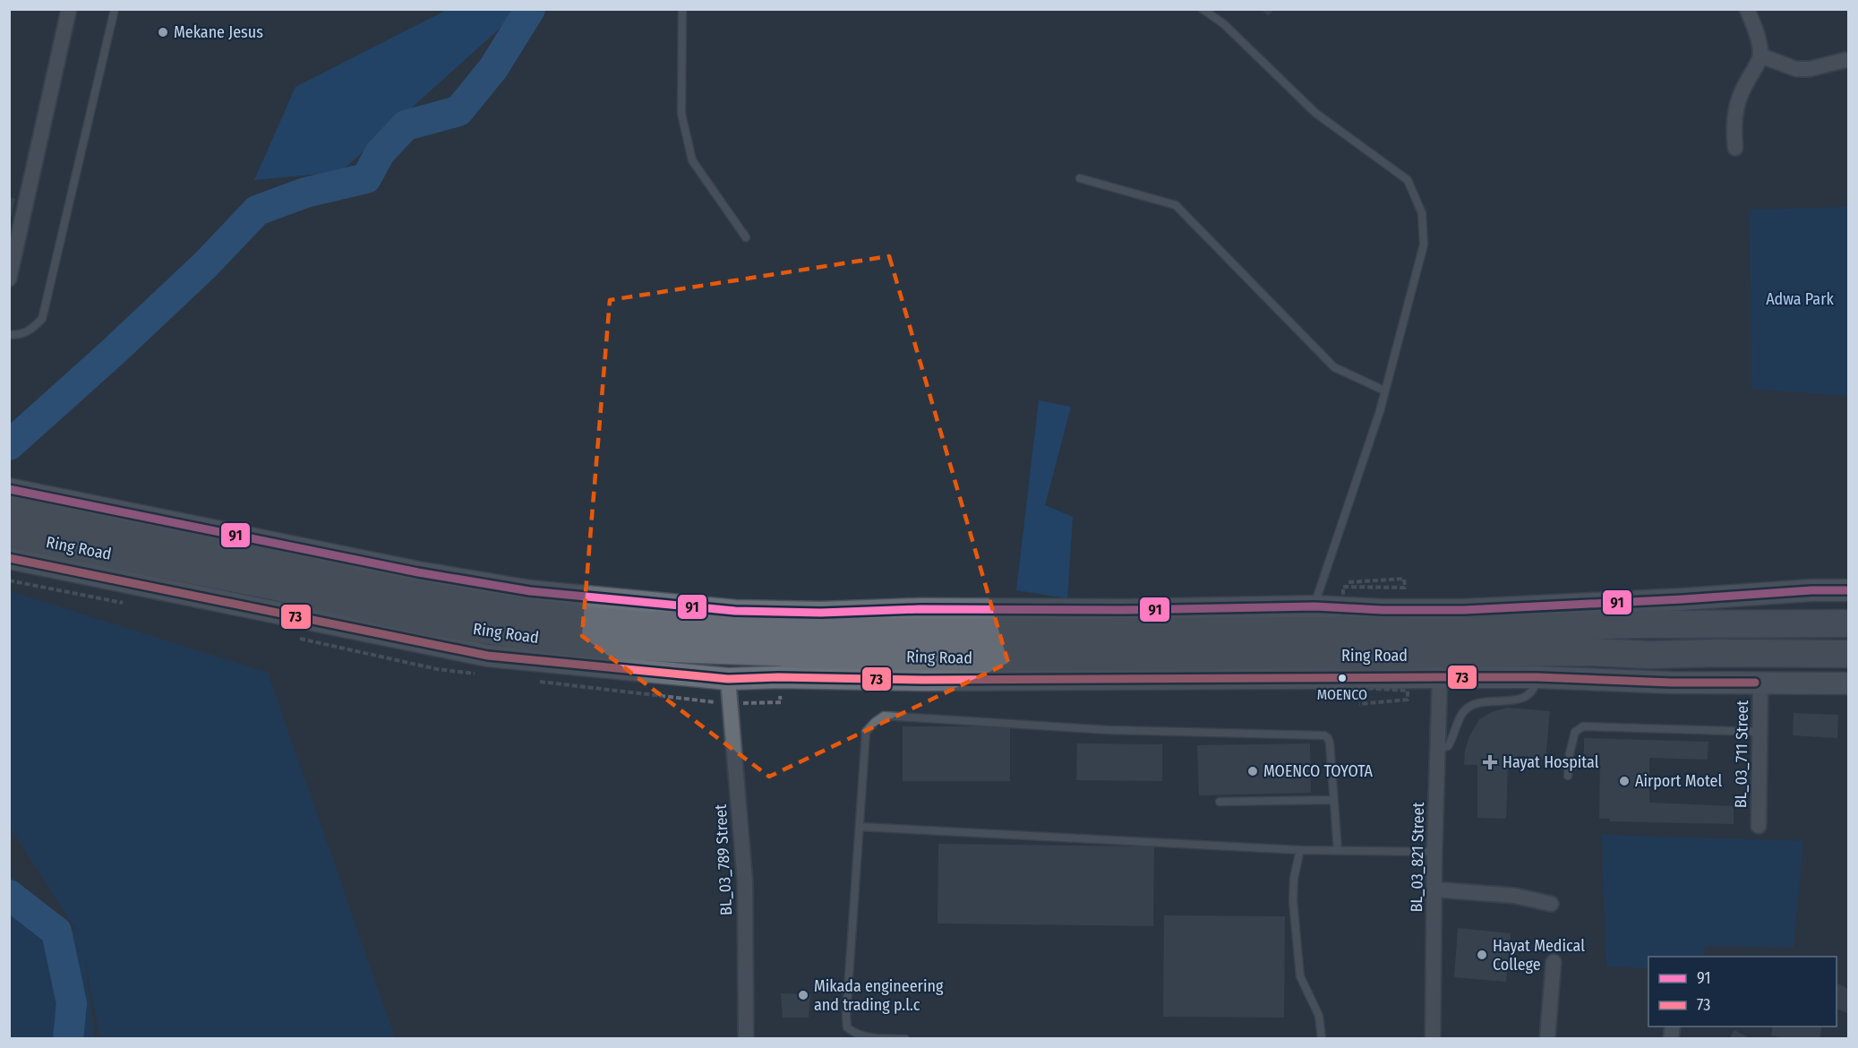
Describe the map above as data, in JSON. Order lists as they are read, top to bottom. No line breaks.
{"streets":{"highway":["Ring Road"],"street":["BL_03_711 Street","BL_03_821 Street","BL_03_789 Street"]},"crossings":[["Ring Road","BL_03_711 Street"],["Ring Road","BL_03_821 Street"],["Ring Road","BL_03_789 Street"]],"parks":["Adwa Park"],"places":{"other":["Mekane Jesus","MOENCO","MOENCO TOYOTA","Airport Motel","Hayat Medical College","Mikada engineering and trading p.l.c"],"health":["Hayat Hospital"]},"lines":["transit line 91","transit line 73"],"legend":["91","73"]}
